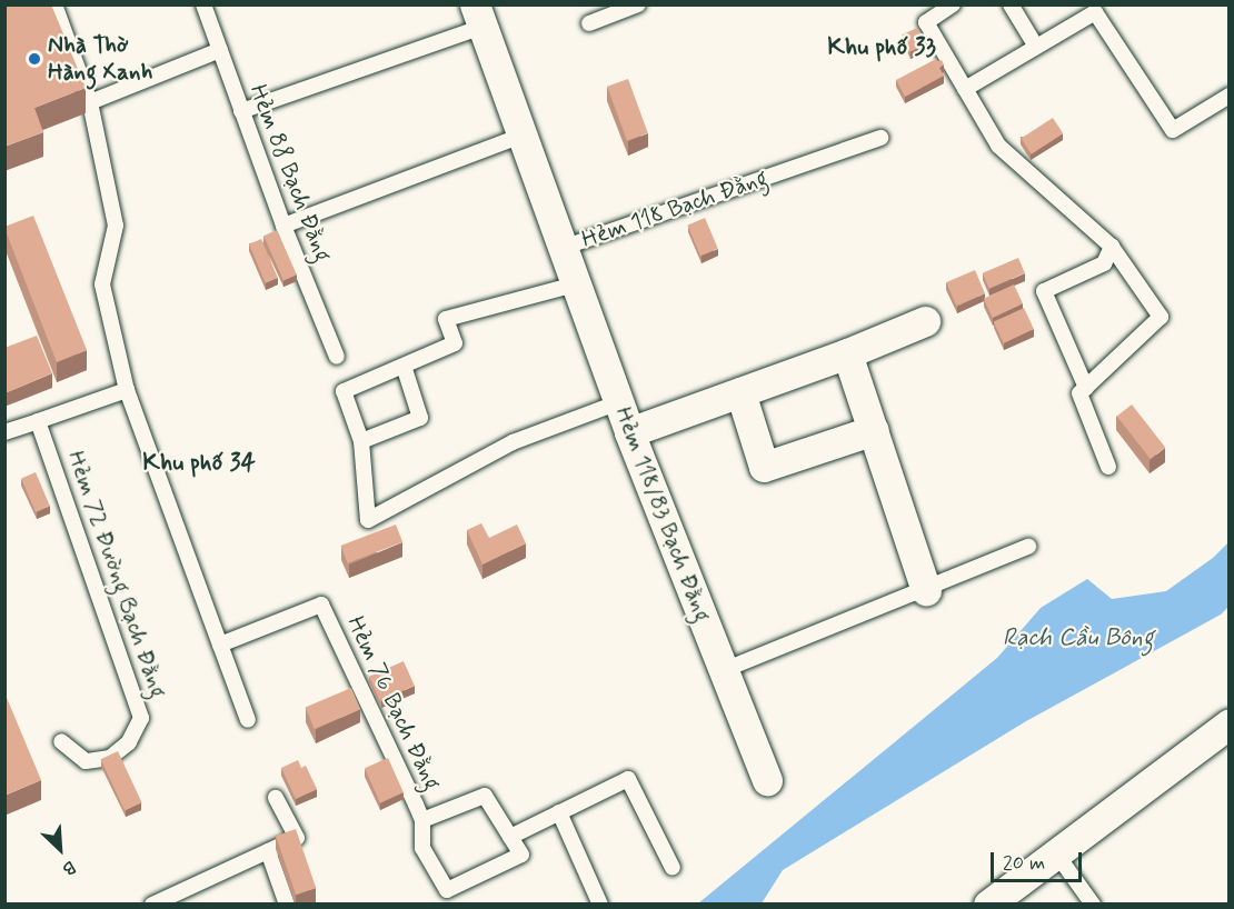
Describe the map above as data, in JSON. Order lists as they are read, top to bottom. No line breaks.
{"streets":{"street":["Hẻm 118 Bạch Đằng","Hẻm 118/83 Bạch Đằng"],"lane":["Hẻm 88 Bạch Đằng","Hẻm 72 Đường Bạch Đằng","Hẻm 76 Bạch Đằng"]},"crossings":[["Hẻm 118 Bạch Đằng","Hẻm 118/83 Bạch Đằng"]],"districts":["Khu phố 33","Khu phố 34"],"water":["Rạch Cầu Bông"],"places":["Nhà Thờ Hàng Xanh"],"scale_bar":"20 m","north":"bottom right"}
